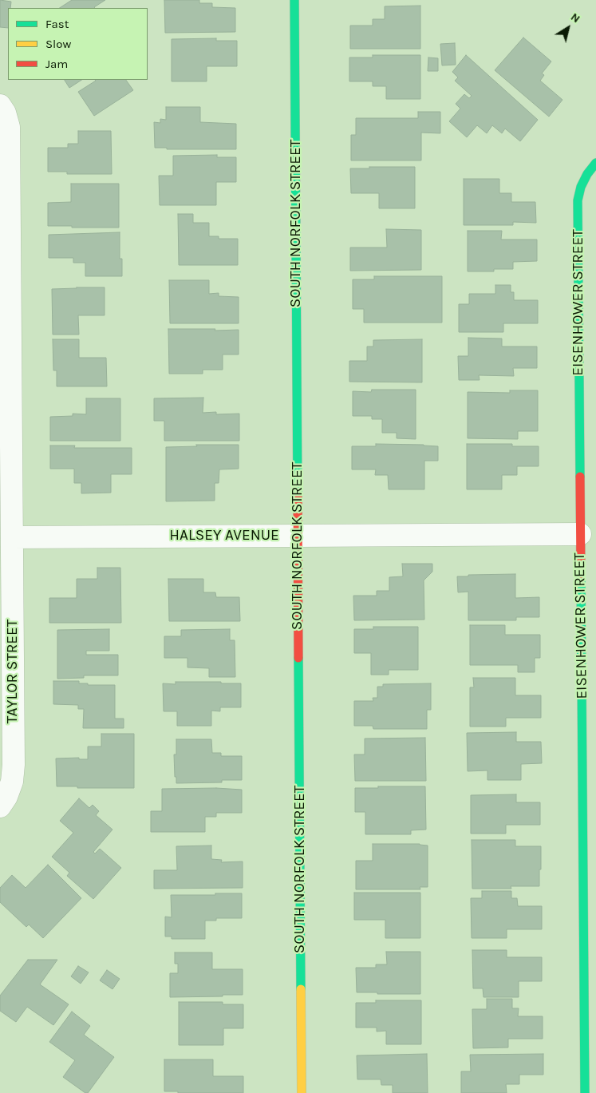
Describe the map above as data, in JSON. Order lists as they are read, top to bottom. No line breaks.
{"streets":{"main road":["SOUTH NORFOLK STREET","EISENHOWER STREET"],"street":["HALSEY AVENUE","TAYLOR STREET"]},"crossings":[["SOUTH NORFOLK STREET","HALSEY AVENUE"],["EISENHOWER STREET","HALSEY AVENUE"],["HALSEY AVENUE","TAYLOR STREET"]],"legend":["Fast","Slow","Jam"],"north":"top right"}
